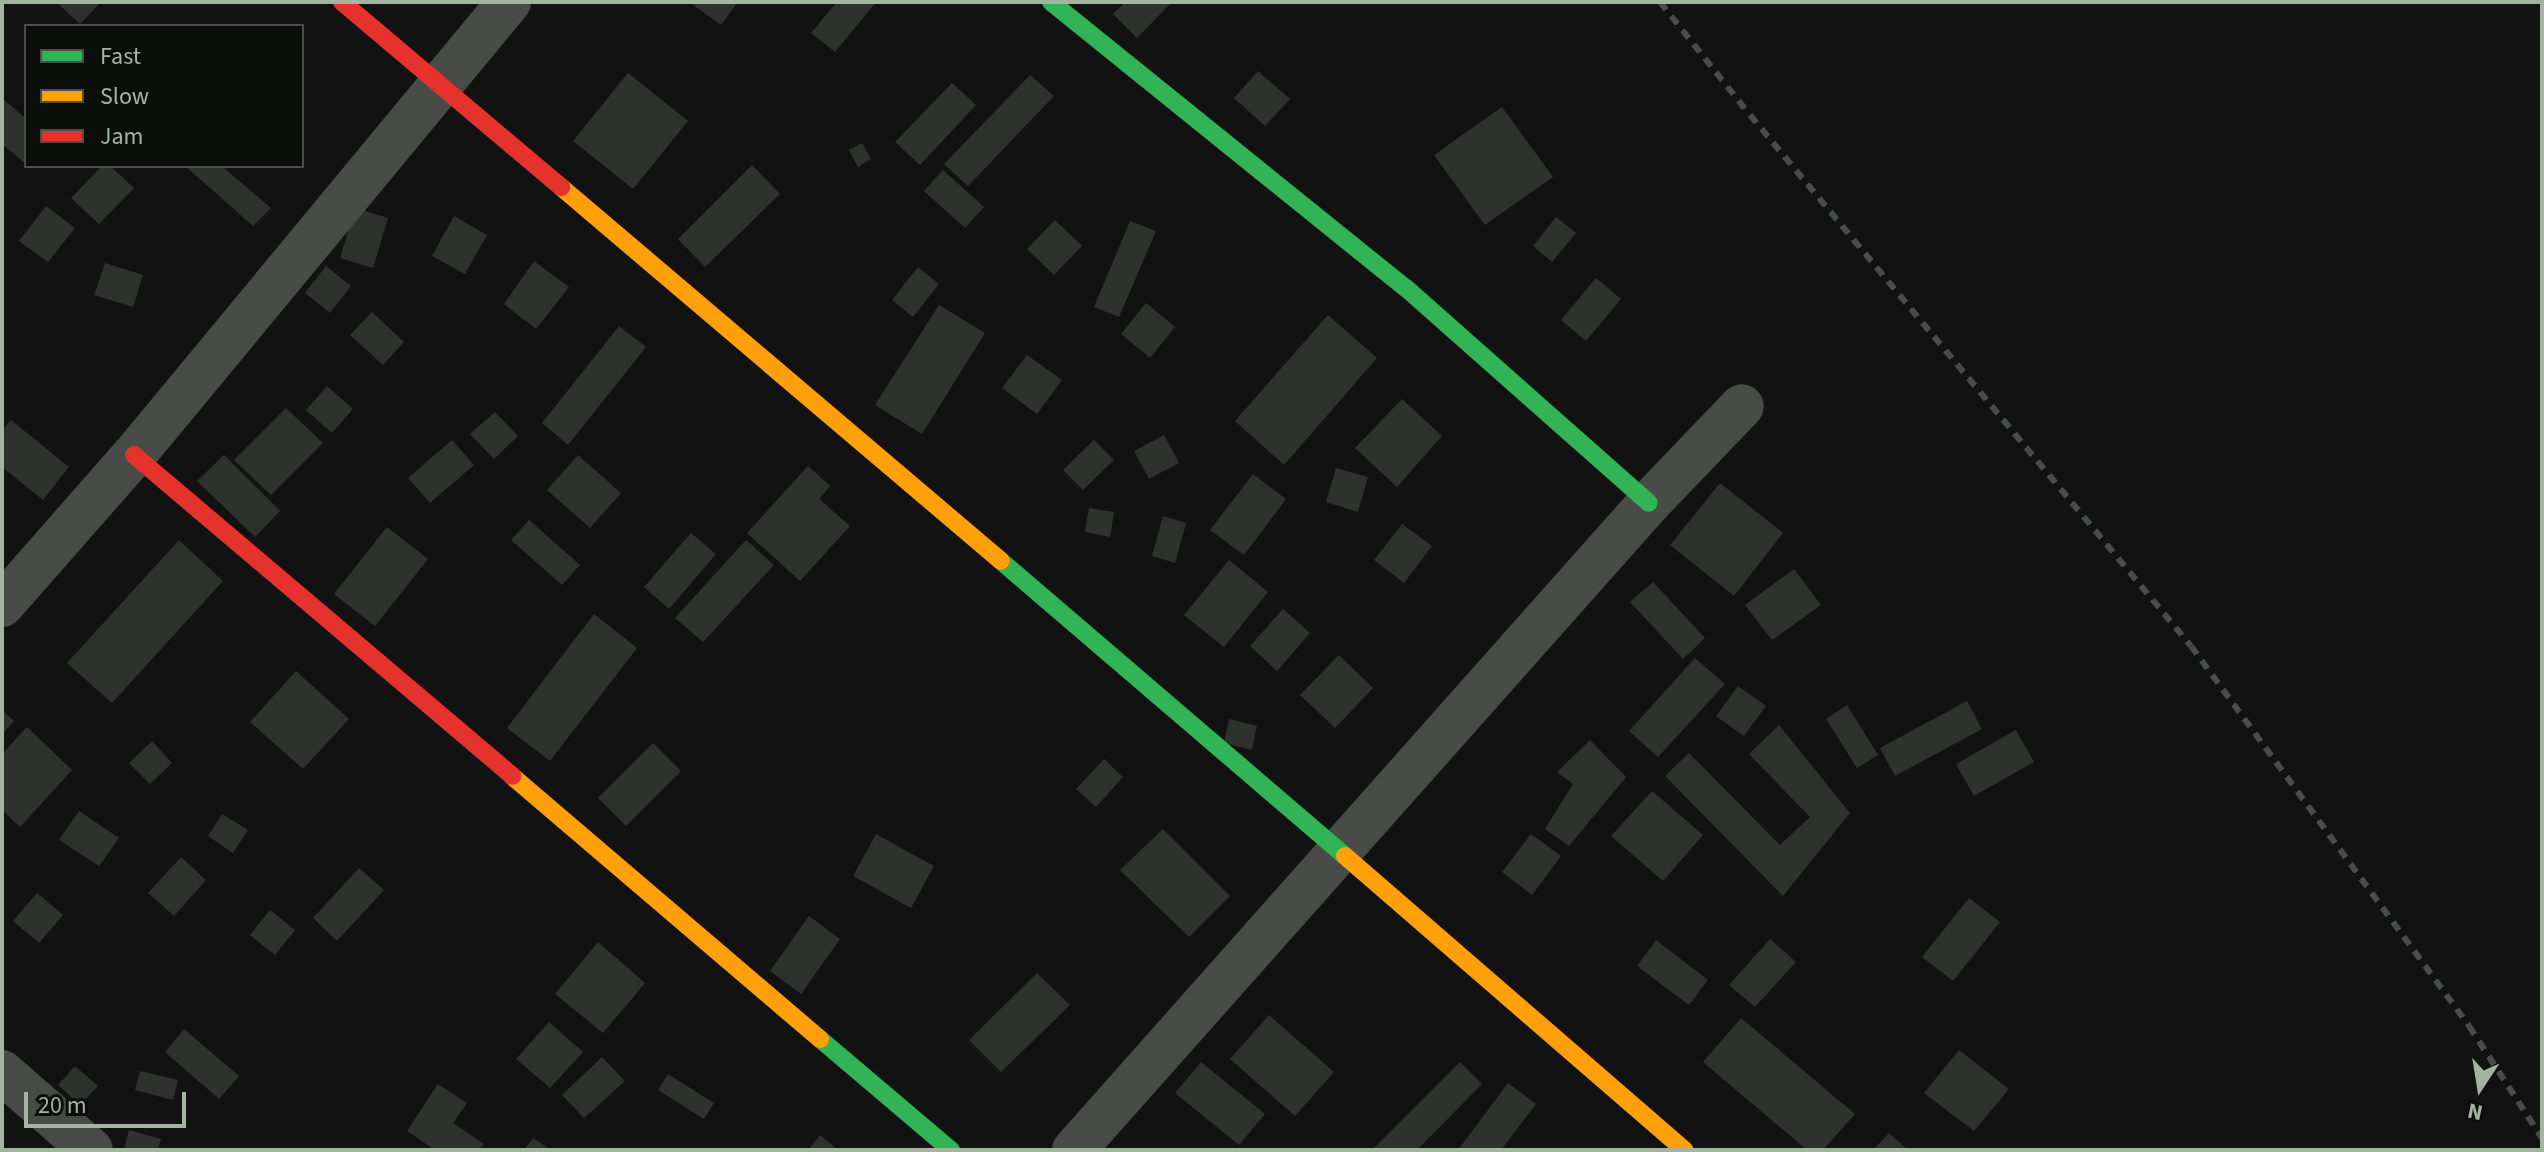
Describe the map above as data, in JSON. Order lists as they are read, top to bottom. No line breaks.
{"legend":["Fast","Slow","Jam"],"scale_bar":"20 m","north":"bottom"}
